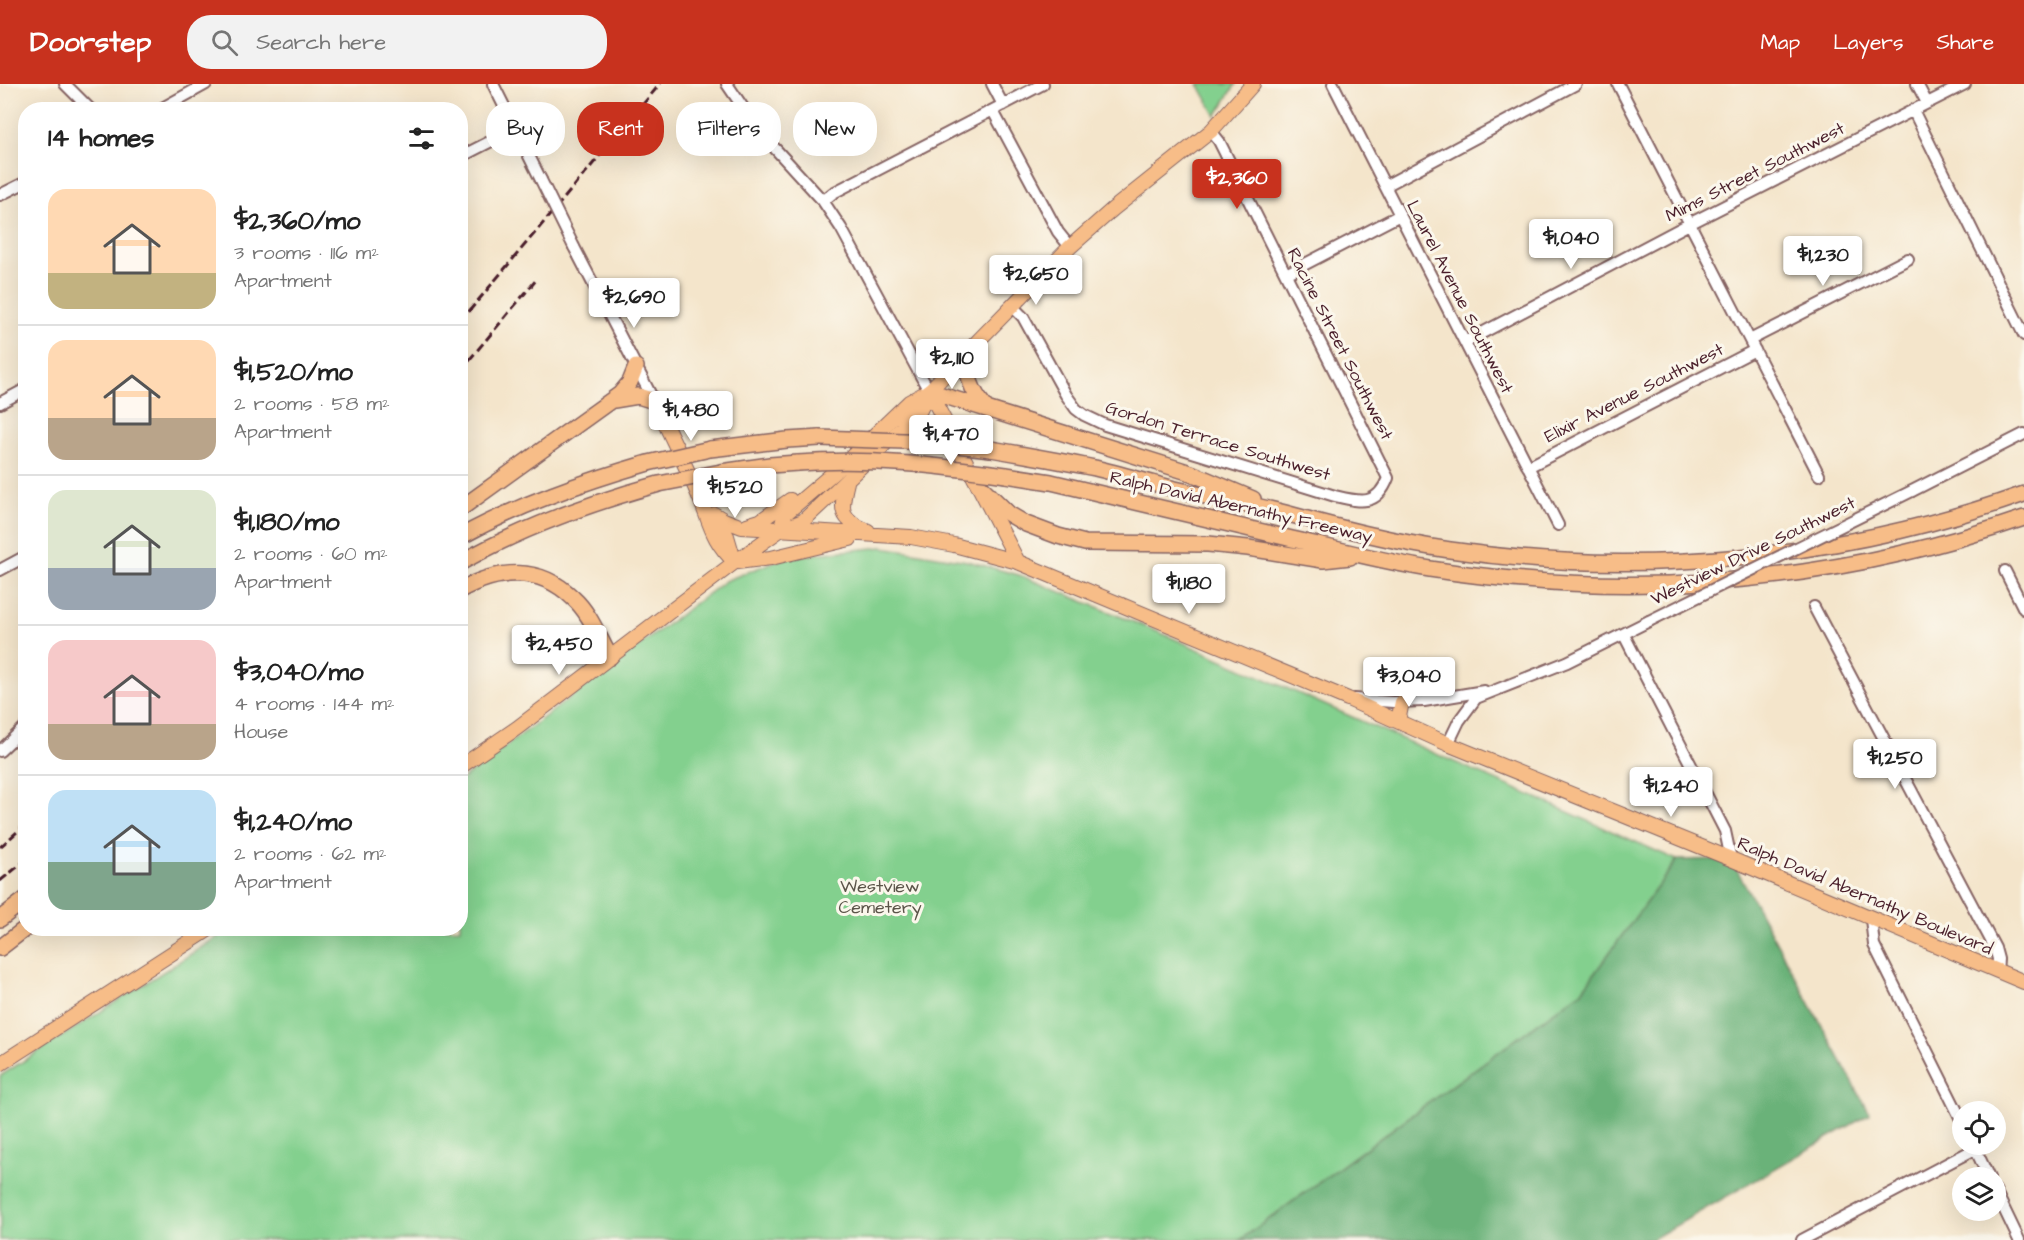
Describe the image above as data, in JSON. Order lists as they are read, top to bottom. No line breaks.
{"streets":{"highway":["Ralph David Abernathy Freeway"],"main road":["Ralph David Abernathy Boulevard"],"street":["Mims Street Southwest","Laurel Avenue Southwest","Racine Street Southwest","Elixir Avenue Southwest","Gordon Terrace Southwest","Westview Drive Southwest"]},"crossings":[["Mims Street Southwest","Laurel Avenue Southwest"],["Laurel Avenue Southwest","Elixir Avenue Southwest"],["Racine Street Southwest","Gordon Terrace Southwest"],["Westview Drive Southwest","Ralph David Abernathy Boulevard"]],"parks":["Westview Cemetery"],"page":{"header":"Doorstep","search":"Search here","nav":["Map","Layers","Share"],"chip":["Buy","Rent","Filters","New"],"heading":"14 homes","price":["$2,360","$1,040","$1,230","$2,650","$2,690","$2,110","$1,480","$1,470","$1,520","$1,180","$2,450","$3,040","$1,250","$1,240"],"list":[{"name":"$2,360/mo","note":"3 rooms · 116 m² · Apartment"},{"name":"$1,520/mo","note":"2 rooms · 58 m² · Apartment"},{"name":"$1,180/mo","note":"2 rooms · 60 m² · Apartment"},{"name":"$3,040/mo","note":"4 rooms · 144 m² · House"},{"name":"$1,240/mo","note":"2 rooms · 62 m² · Apartment"}]}}
